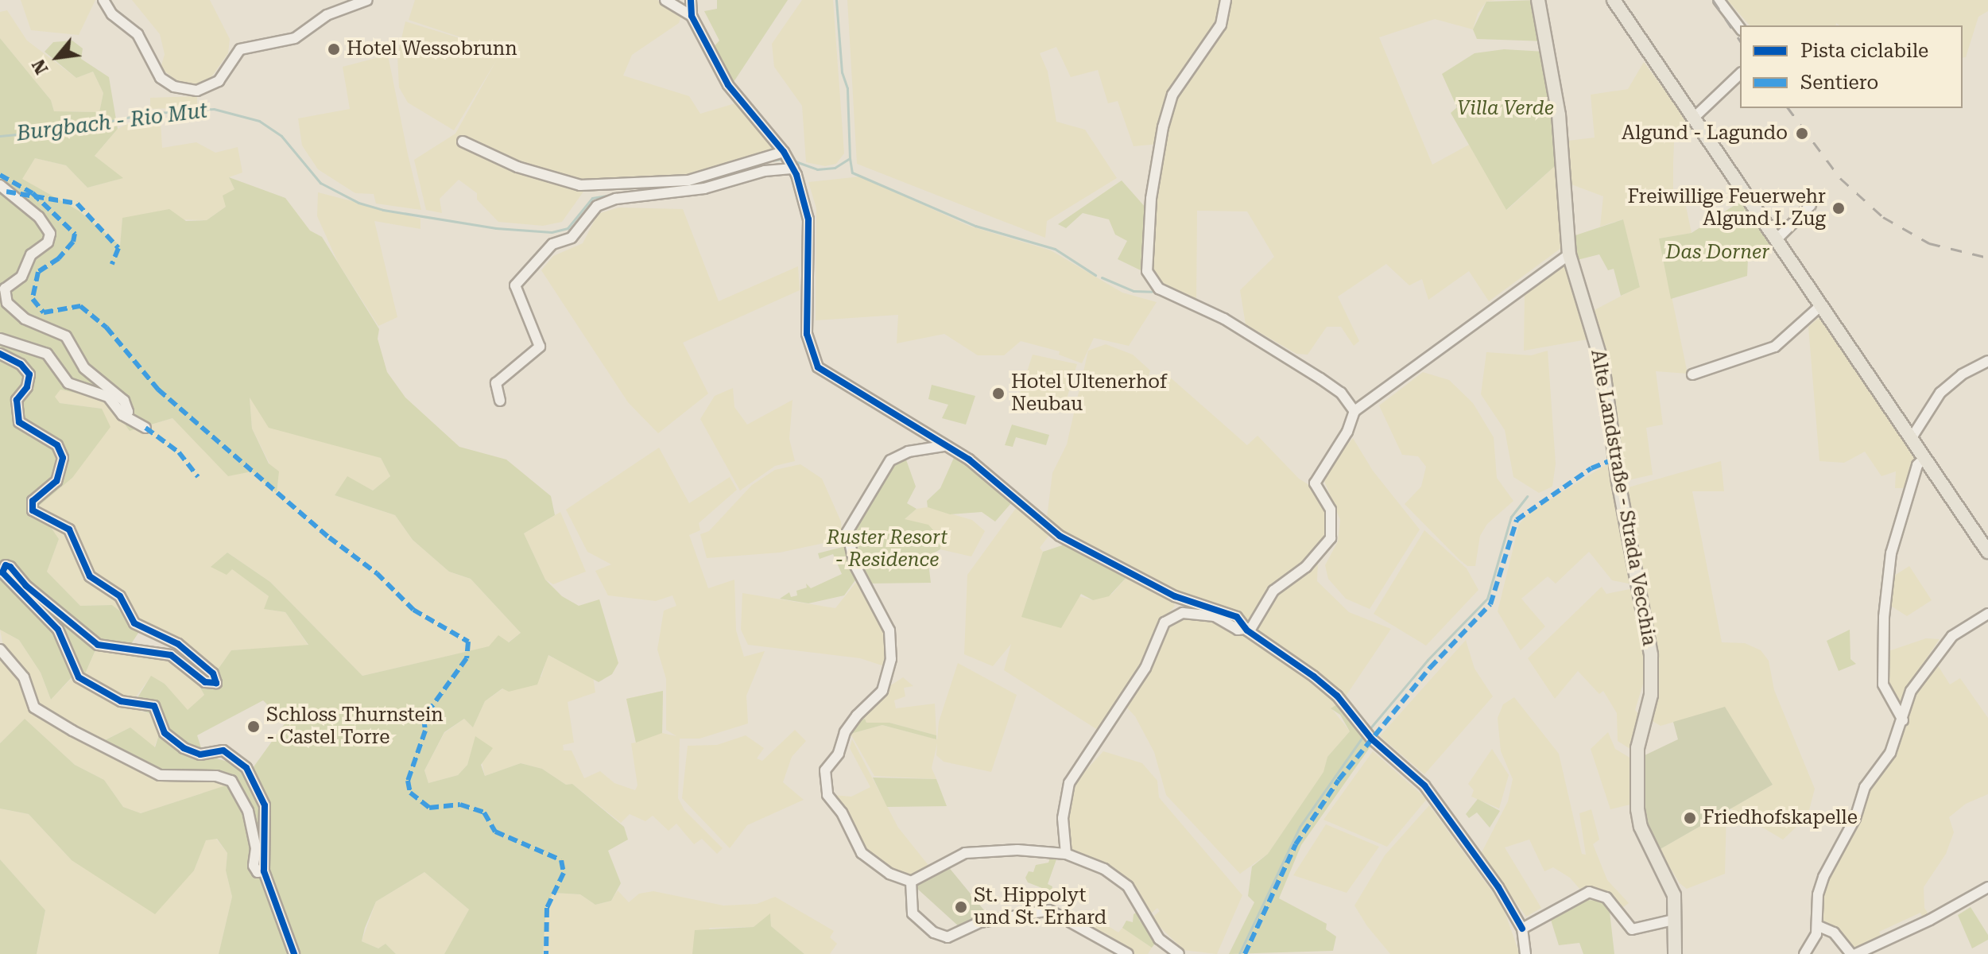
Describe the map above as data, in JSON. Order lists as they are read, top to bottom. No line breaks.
{"streets":{"main road":["Alte Landstraße - Strada Vecchia"]},"water":["Burgbach - Rio Mut"],"parks":["Villa Verde","Das Dorner","Ruster Resort - Residence"],"places":["Hotel Wessobrunn","Algund - Lagundo","Freiwillige Feuerwehr Algund I. Zug","Hotel Ultenerhof Neubau","Schloss Thurnstein - Castel Torre","Friedhofskapelle","St. Hippolyt und St. Erhard"],"legend":["Pista ciclabile","Sentiero"],"north":"bottom left"}
